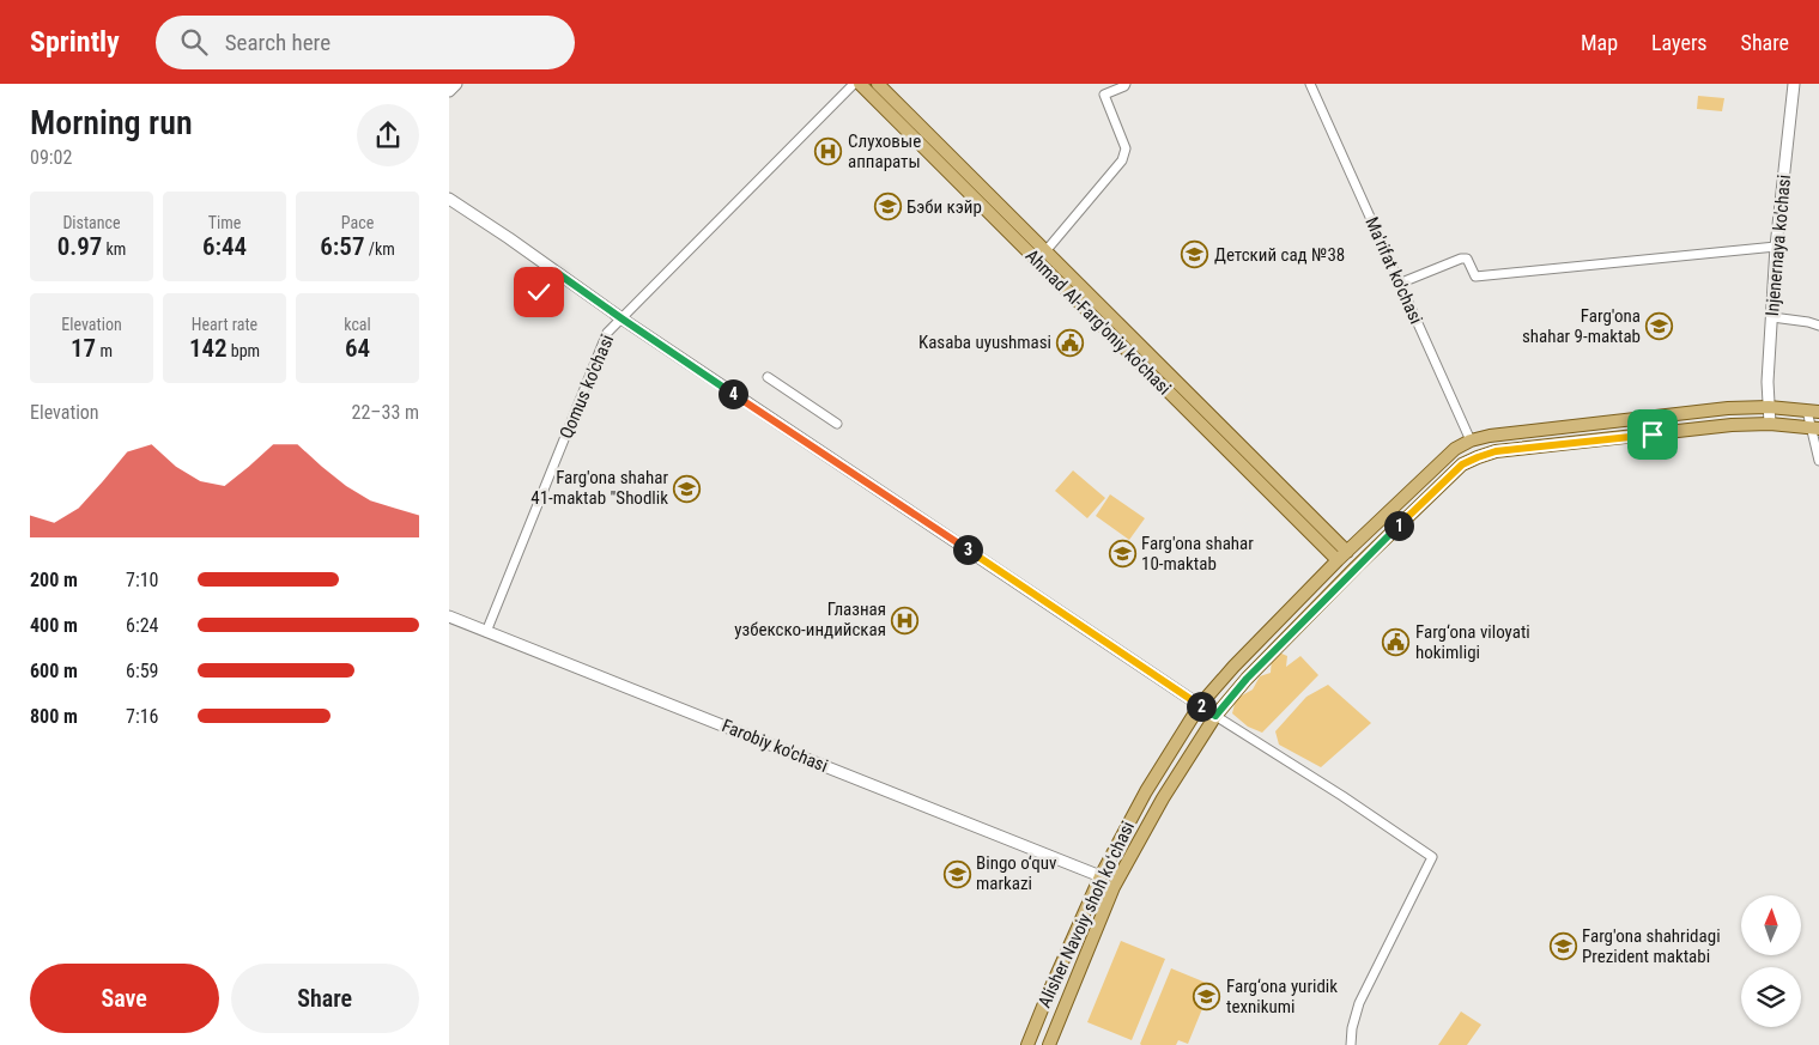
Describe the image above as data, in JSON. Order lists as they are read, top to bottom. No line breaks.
{"streets":{"main road":["Ahmad Al-Farg'oniy ko'chasi","Alisher Navoiy shoh koʻchasi"],"street":["Injenernaya ko'chasi","Ma'rifat ko'chasi","Qomus ko'chasi","Farobiy ko'chasi"]},"crossings":[["Injenernaya ko'chasi","Alisher Navoiy shoh koʻchasi"],["Ma'rifat ko'chasi","Alisher Navoiy shoh koʻchasi"],["Ahmad Al-Farg'oniy ko'chasi","Alisher Navoiy shoh koʻchasi"],["Qomus ko'chasi","Farobiy ko'chasi"],["Farobiy ko'chasi","Alisher Navoiy shoh koʻchasi"]],"places":{"hospital":["Слуховые аппараты","Глазная узбекско-индийская"],"school or university":["Бэби кэйр","Детский сад №38","Farg'ona shahar 9-maktab","Farg'ona shahar 41-maktab \"Shodlik","Farg'ona shahar 10-maktab","Bingo o‘quv markazi","Farg'ona shahridagi Prezident maktabi","Farg‘ona yuridik texnikumi"],"public building":["Kasaba uyushmasi","Farg‘ona viloyati hokimligi"]},"north":"top","page":{"header":"Sprintly","search":"Search here","nav":["Map","Layers","Share"],"heading":["Morning run","09:02"],"stats":[["Distance","0.97 km"],["Time","6:44"],["Pace","6:57 /km"],["Elevation","17 m"],["Heart rate","142 bpm"],["kcal","64"]],"pins":["4","1","3","2"],"chart":["Elevation","22–33 m"],"list":[{"name":"200 m","note":"7:10"},{"name":"400 m","note":"6:24"},{"name":"600 m","note":"6:59"},{"name":"800 m","note":"7:16"}],"buttons":["Save","Share"]}}
